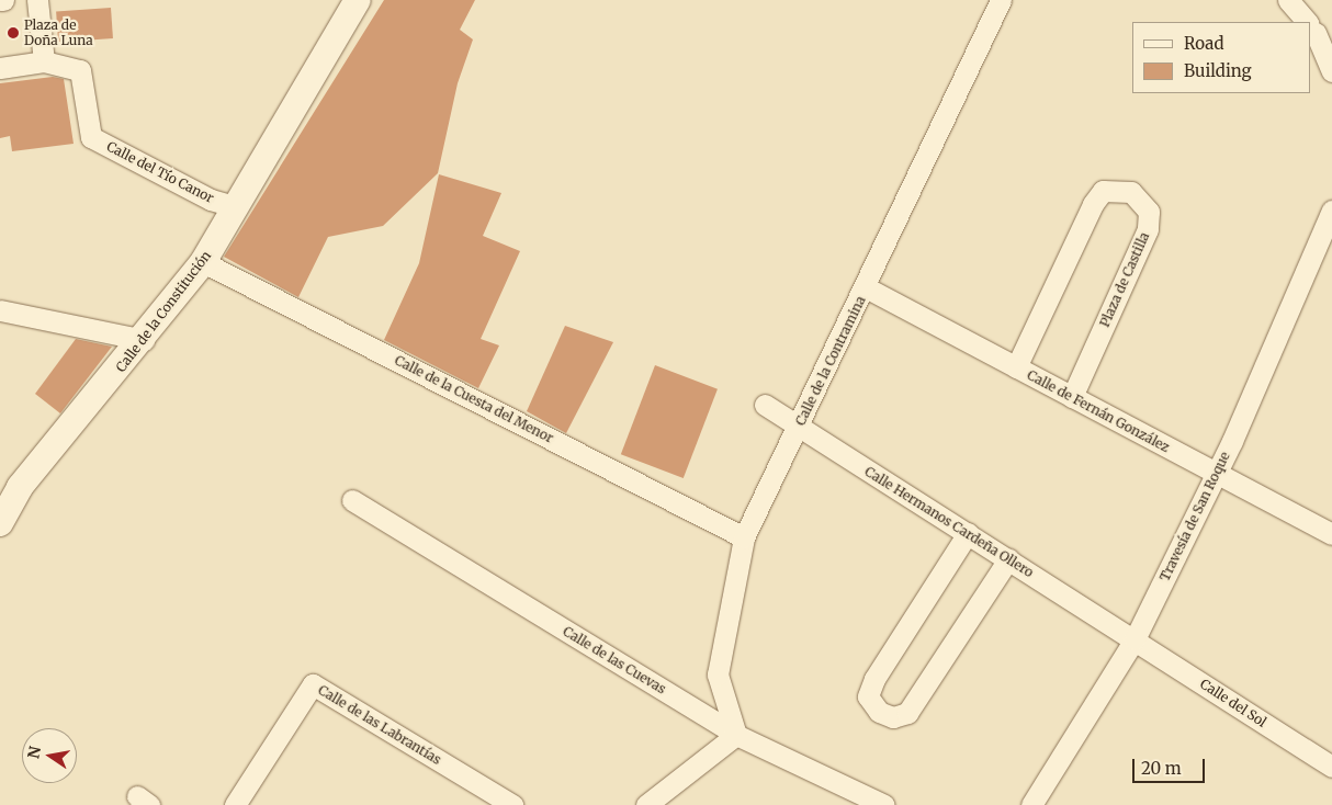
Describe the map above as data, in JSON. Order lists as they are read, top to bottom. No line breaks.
{"streets":{"street":["Calle del Tío Canor","Plaza de Castilla","Calle de la Constitución","Calle de la Contramina","Calle de la Cuesta del Menor","Calle de Fernán González","Travesía de San Roque","Calle Hermanos Cardeña Ollero","Calle de las Cuevas","Calle del Sol","Calle de las Labrantías"]},"crossings":[["Calle del Tío Canor","Calle de la Constitución"],["Plaza de Castilla","Calle de Fernán González"],["Calle de la Constitución","Calle de la Cuesta del Menor"],["Calle de la Contramina","Calle de la Cuesta del Menor"],["Calle de la Contramina","Calle de Fernán González"],["Calle de la Contramina","Calle Hermanos Cardeña Ollero"],["Calle de la Contramina","Calle de las Cuevas"],["Calle de Fernán González","Travesía de San Roque"],["Travesía de San Roque","Calle Hermanos Cardeña Ollero"],["Travesía de San Roque","Calle del Sol"],["Calle Hermanos Cardeña Ollero","Calle del Sol"]],"places":["Plaza de Doña Luna"],"legend":["Road","Building"],"scale_bar":"20 m","north":"left"}
